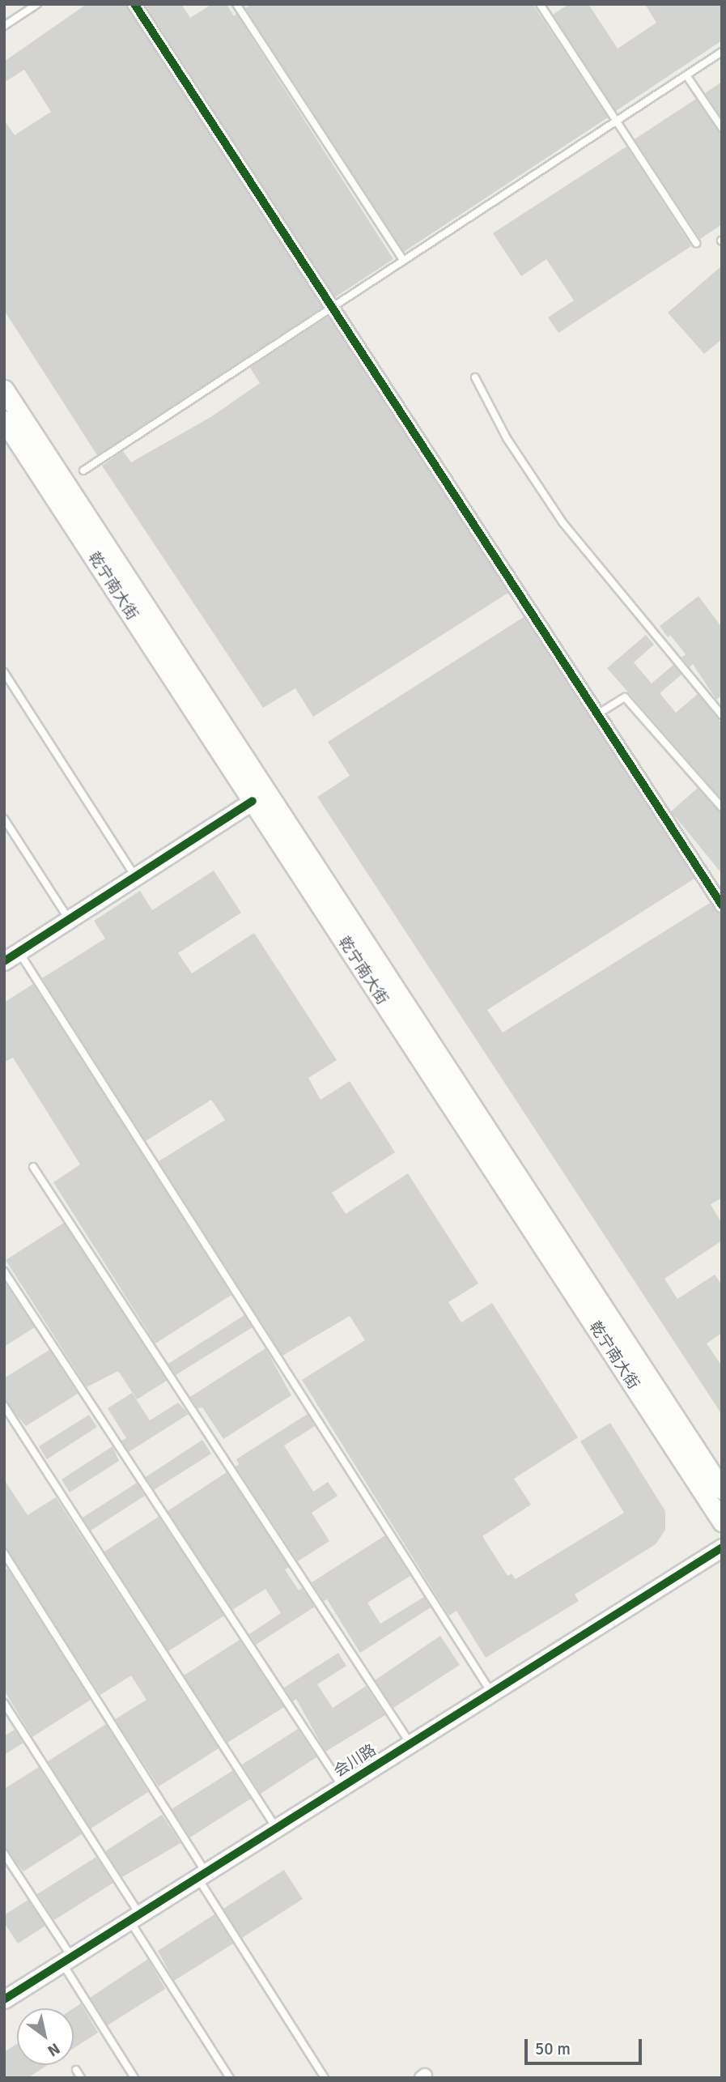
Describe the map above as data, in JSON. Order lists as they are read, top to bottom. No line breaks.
{"streets":{"main road":["乾宁南大街"],"street":["会川路"]},"scale_bar":"50 m","north":"bottom right"}
